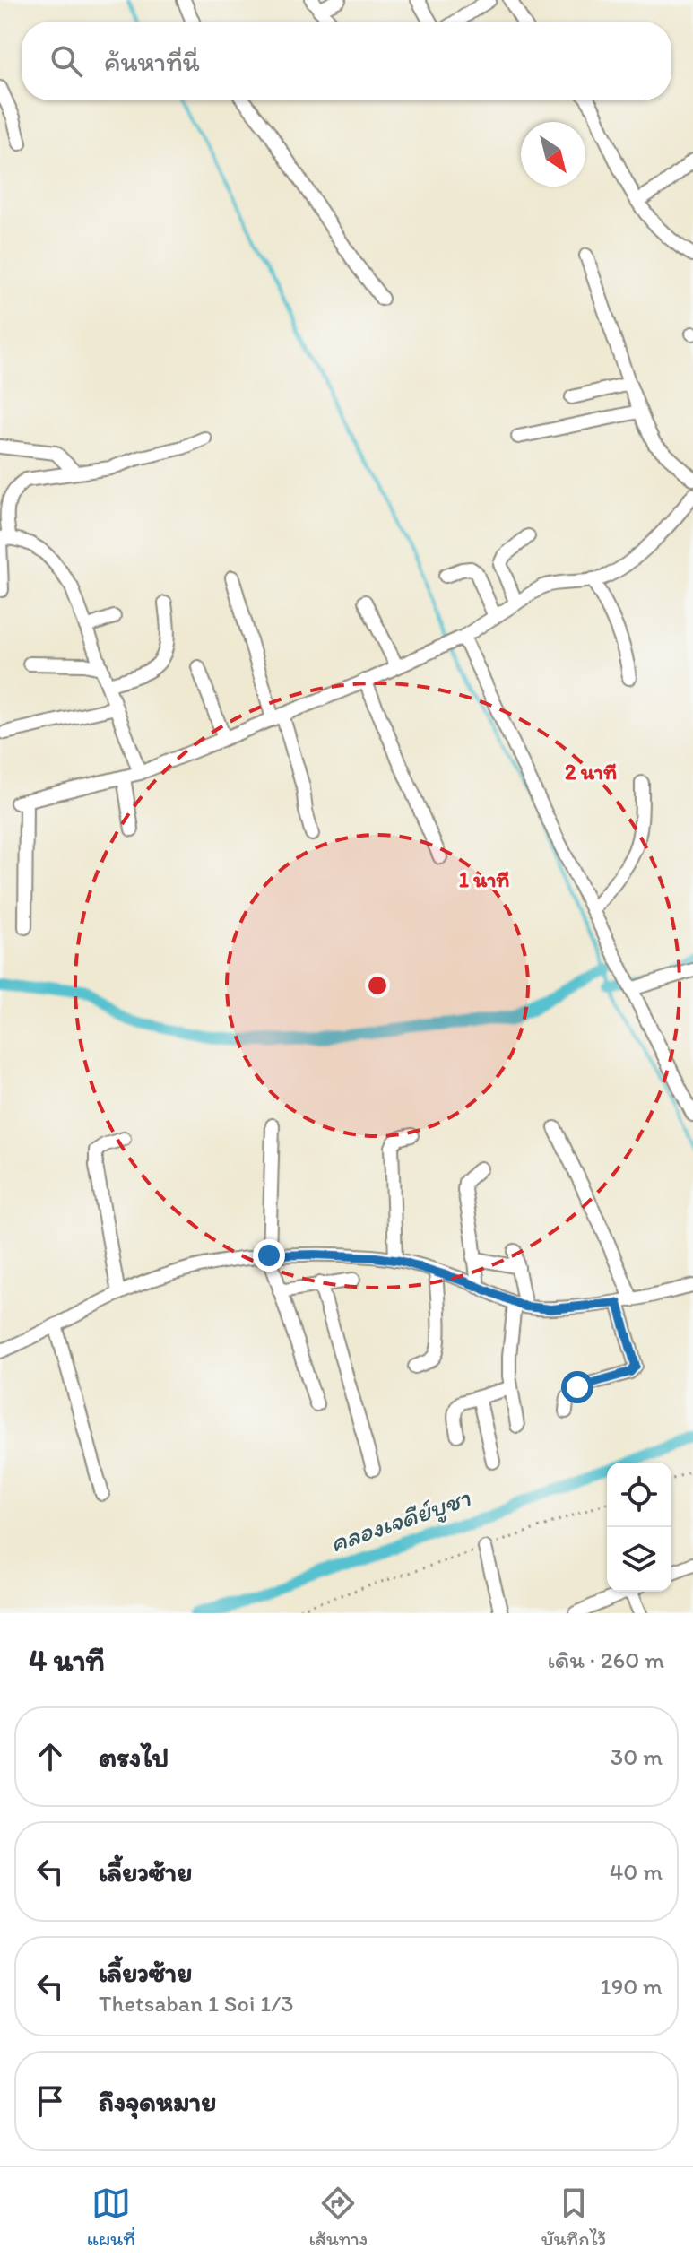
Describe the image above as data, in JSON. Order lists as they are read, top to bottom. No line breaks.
{"water":["คลองเจดีย์บูชา"],"north":"bottom right","page":{"search":"ค้นหาที่นี่","heading":["4 นาที","เดิน · 260 m"],"list":[["ตรงไป","30 m"],["เลี้ยวซ้าย","40 m"],["เลี้ยวซ้าย","Thetsaban 1 Soi 1/3","190 m"],"ถึงจุดหมาย"],"nav":["แผนที่","เส้นทาง","บันทึกไว้"]},"rings":["2 นาที","1 นาที"]}
